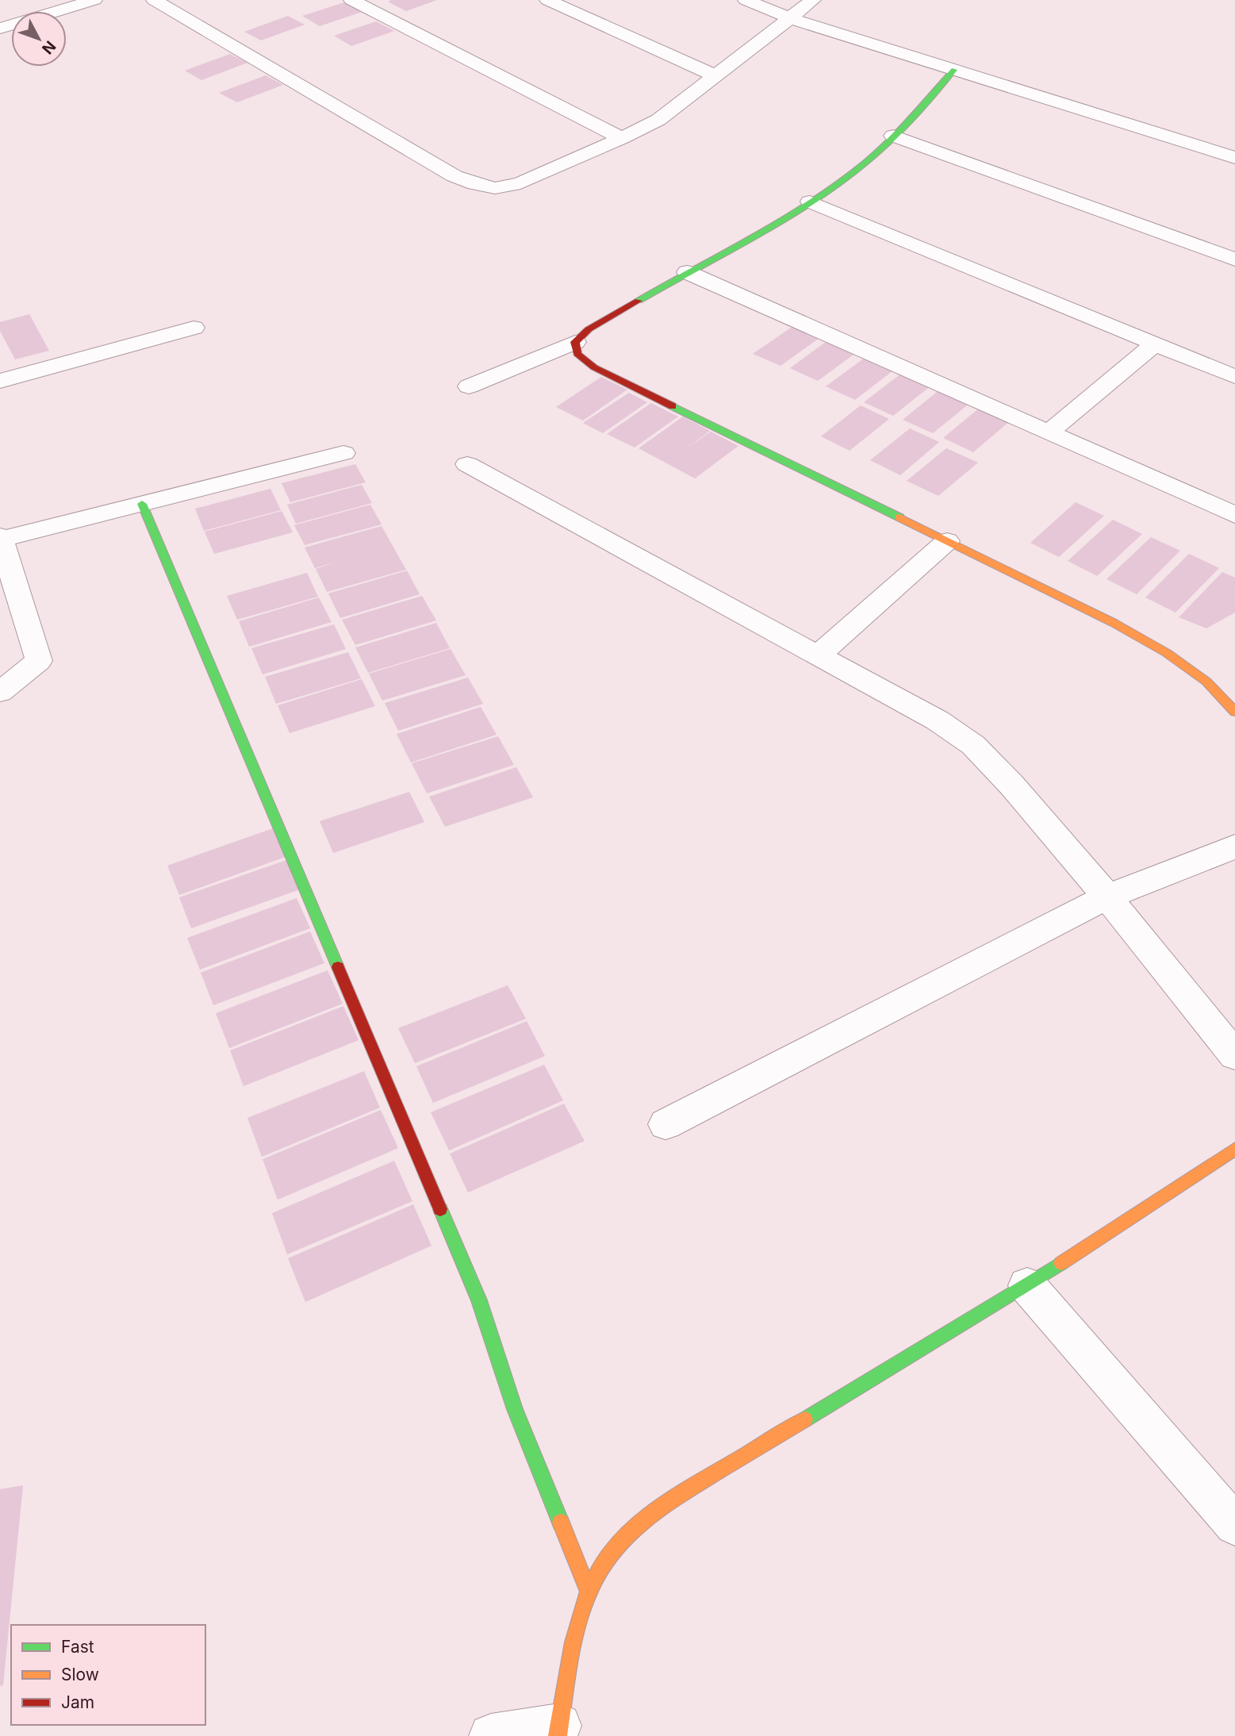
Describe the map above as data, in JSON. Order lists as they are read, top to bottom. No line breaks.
{"legend":["Fast","Slow","Jam"],"north":"bottom right"}
